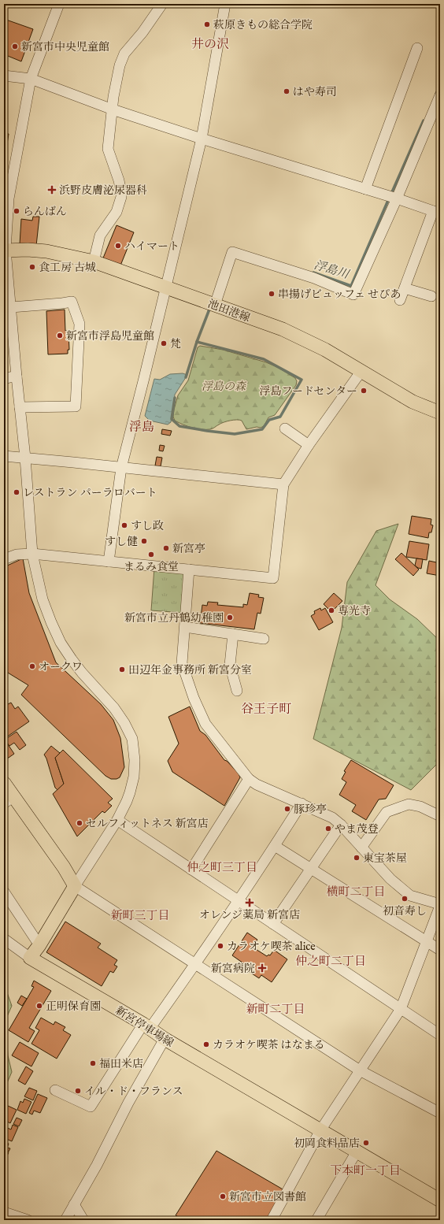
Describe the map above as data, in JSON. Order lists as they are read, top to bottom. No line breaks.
{"streets":{"main road":["池田港線","新宮停車場線"]},"districts":["井の沢","浮島","谷王子町","仲之町三丁目","横町二丁目","新町三丁目","仲之町二丁目","新町二丁目","下本町一丁目"],"water":["浮島川"],"parks":["浮島の森"],"places":{"other":["萩原きもの総合学院","新宮市中央児童館","はや寿司","らんばん","ハイマート","食工房 古城","串揚げビュッフェ せぴあ","新宮市浮島児童館","梵","浮島フードセンター","レストラン パーラロバート","すし政","すし健","新宮亭","まるみ食堂","専光寺","新宮市立丹鶴幼稚園","オークワ","田辺年金事務所 新宮分室","豚珍亭","セルフィットネス 新宮店","やま茂登","東宝茶屋","初音寿し","カラオケ喫茶 alice","正明保育園","カラオケ喫茶 はなまる","福田米店","イル・ド・フランス","初岡食料品店","新宮市立図書館"],"health":["浜野皮膚泌尿器科","オレンジ薬局 新宮店","新宮病院"]}}
